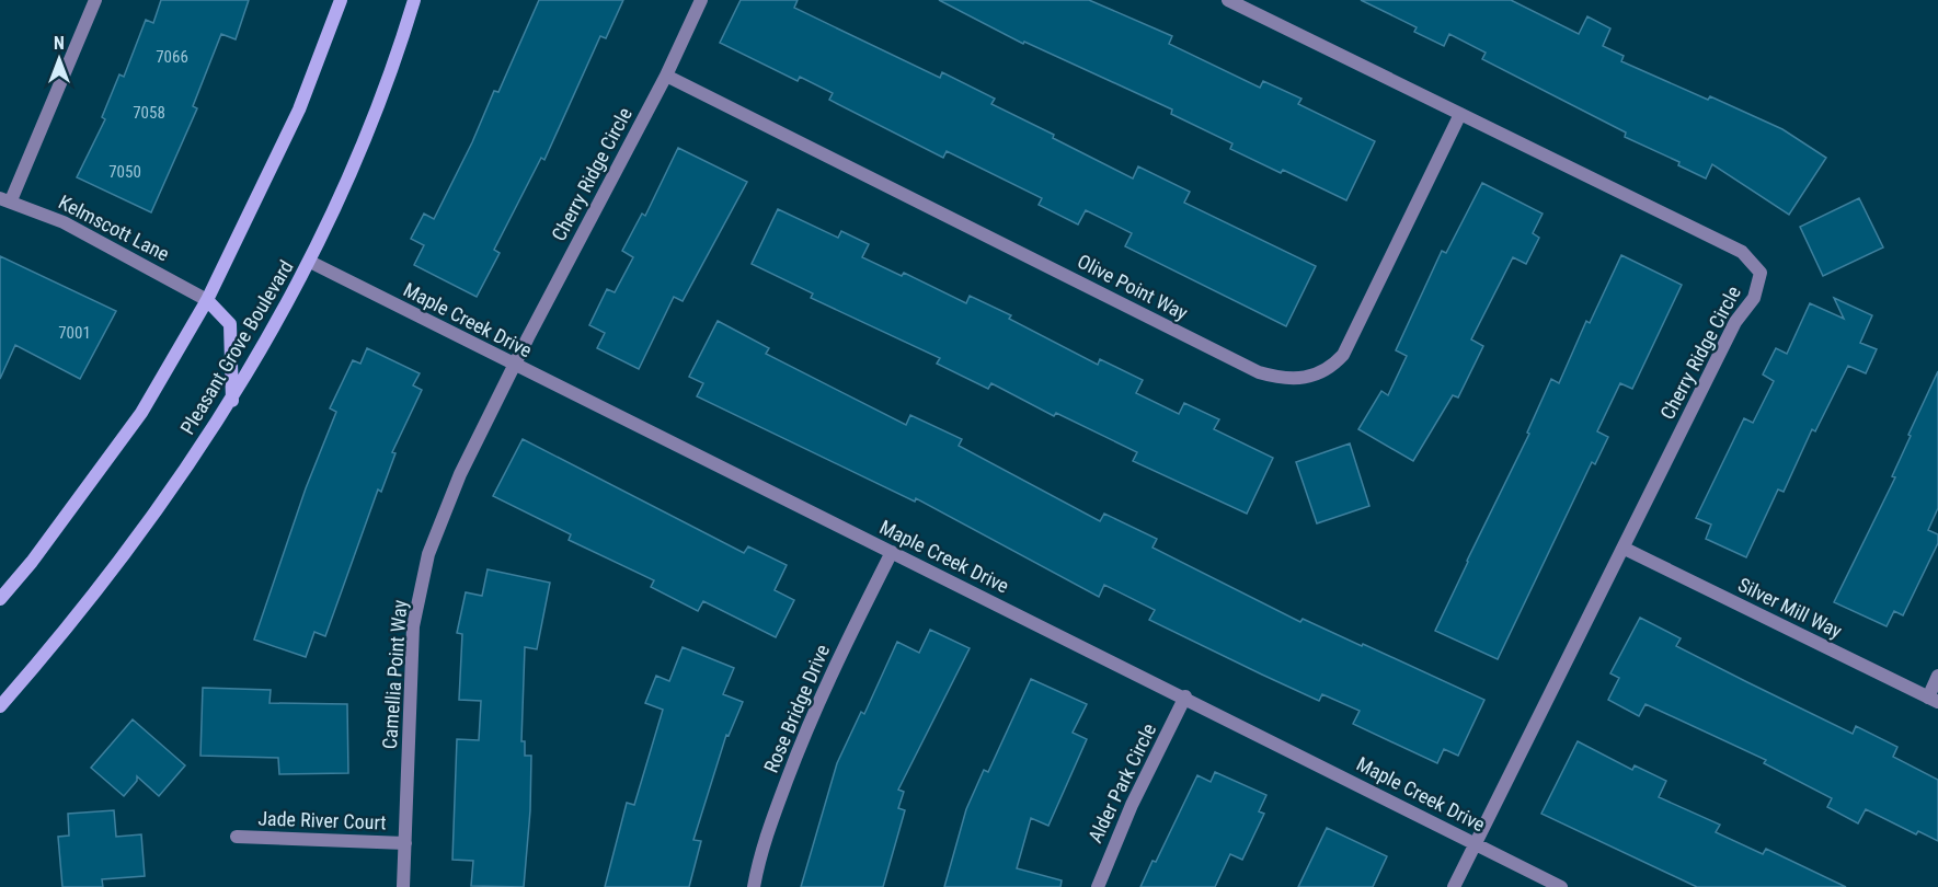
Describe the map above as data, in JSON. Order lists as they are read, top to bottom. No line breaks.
{"streets":{"main road":["Pleasant Grove Boulevard"],"street":["Cherry Ridge Circle","Kelmscott Lane","Olive Point Way","Maple Creek Drive","Silver Mill Way","Camellia Point Way","Rose Bridge Drive","Alder Park Circle","Jade River Court"]},"crossings":[["Cherry Ridge Circle","Olive Point Way"],["Cherry Ridge Circle","Maple Creek Drive"],["Cherry Ridge Circle","Silver Mill Way"],["Cherry Ridge Circle","Camellia Point Way"],["Maple Creek Drive","Pleasant Grove Boulevard"],["Maple Creek Drive","Camellia Point Way"],["Maple Creek Drive","Rose Bridge Drive"],["Maple Creek Drive","Alder Park Circle"],["Camellia Point Way","Jade River Court"]],"house_numbers":["7066","7058","7050","7001"],"north":"top"}
